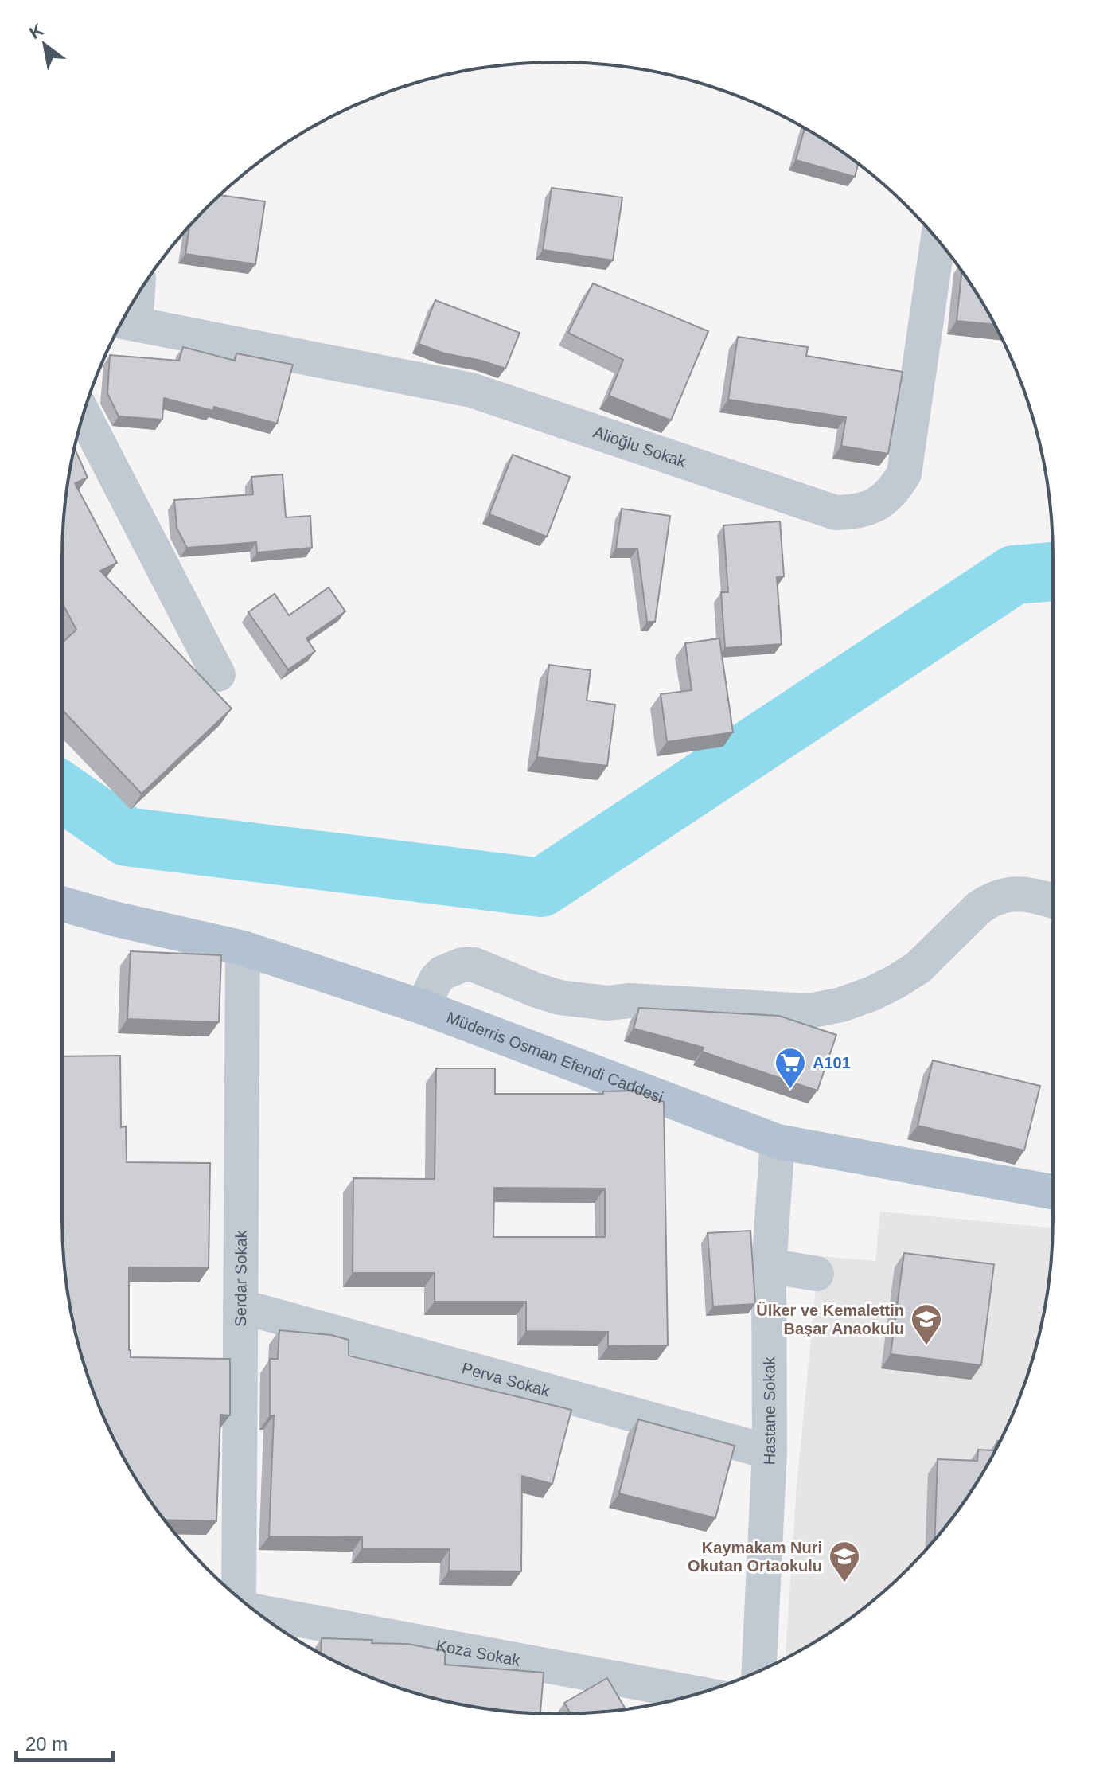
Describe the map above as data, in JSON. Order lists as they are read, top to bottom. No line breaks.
{"streets":{"main road":["Müderris Osman Efendi Caddesi"],"street":["Alioğlu Sokak","Serdar Sokak","Perva Sokak","Hastane Sokak","Koza Sokak"]},"crossings":[["Müderris Osman Efendi Caddesi","Serdar Sokak"],["Müderris Osman Efendi Caddesi","Hastane Sokak"],["Serdar Sokak","Perva Sokak"],["Perva Sokak","Hastane Sokak"]],"places":{"supermarket":["A101"],"school or university":["Ülker ve Kemalettin Başar Anaokulu","Kaymakam Nuri Okutan Ortaokulu"]},"scale_bar":"20 m","north":"top left"}
